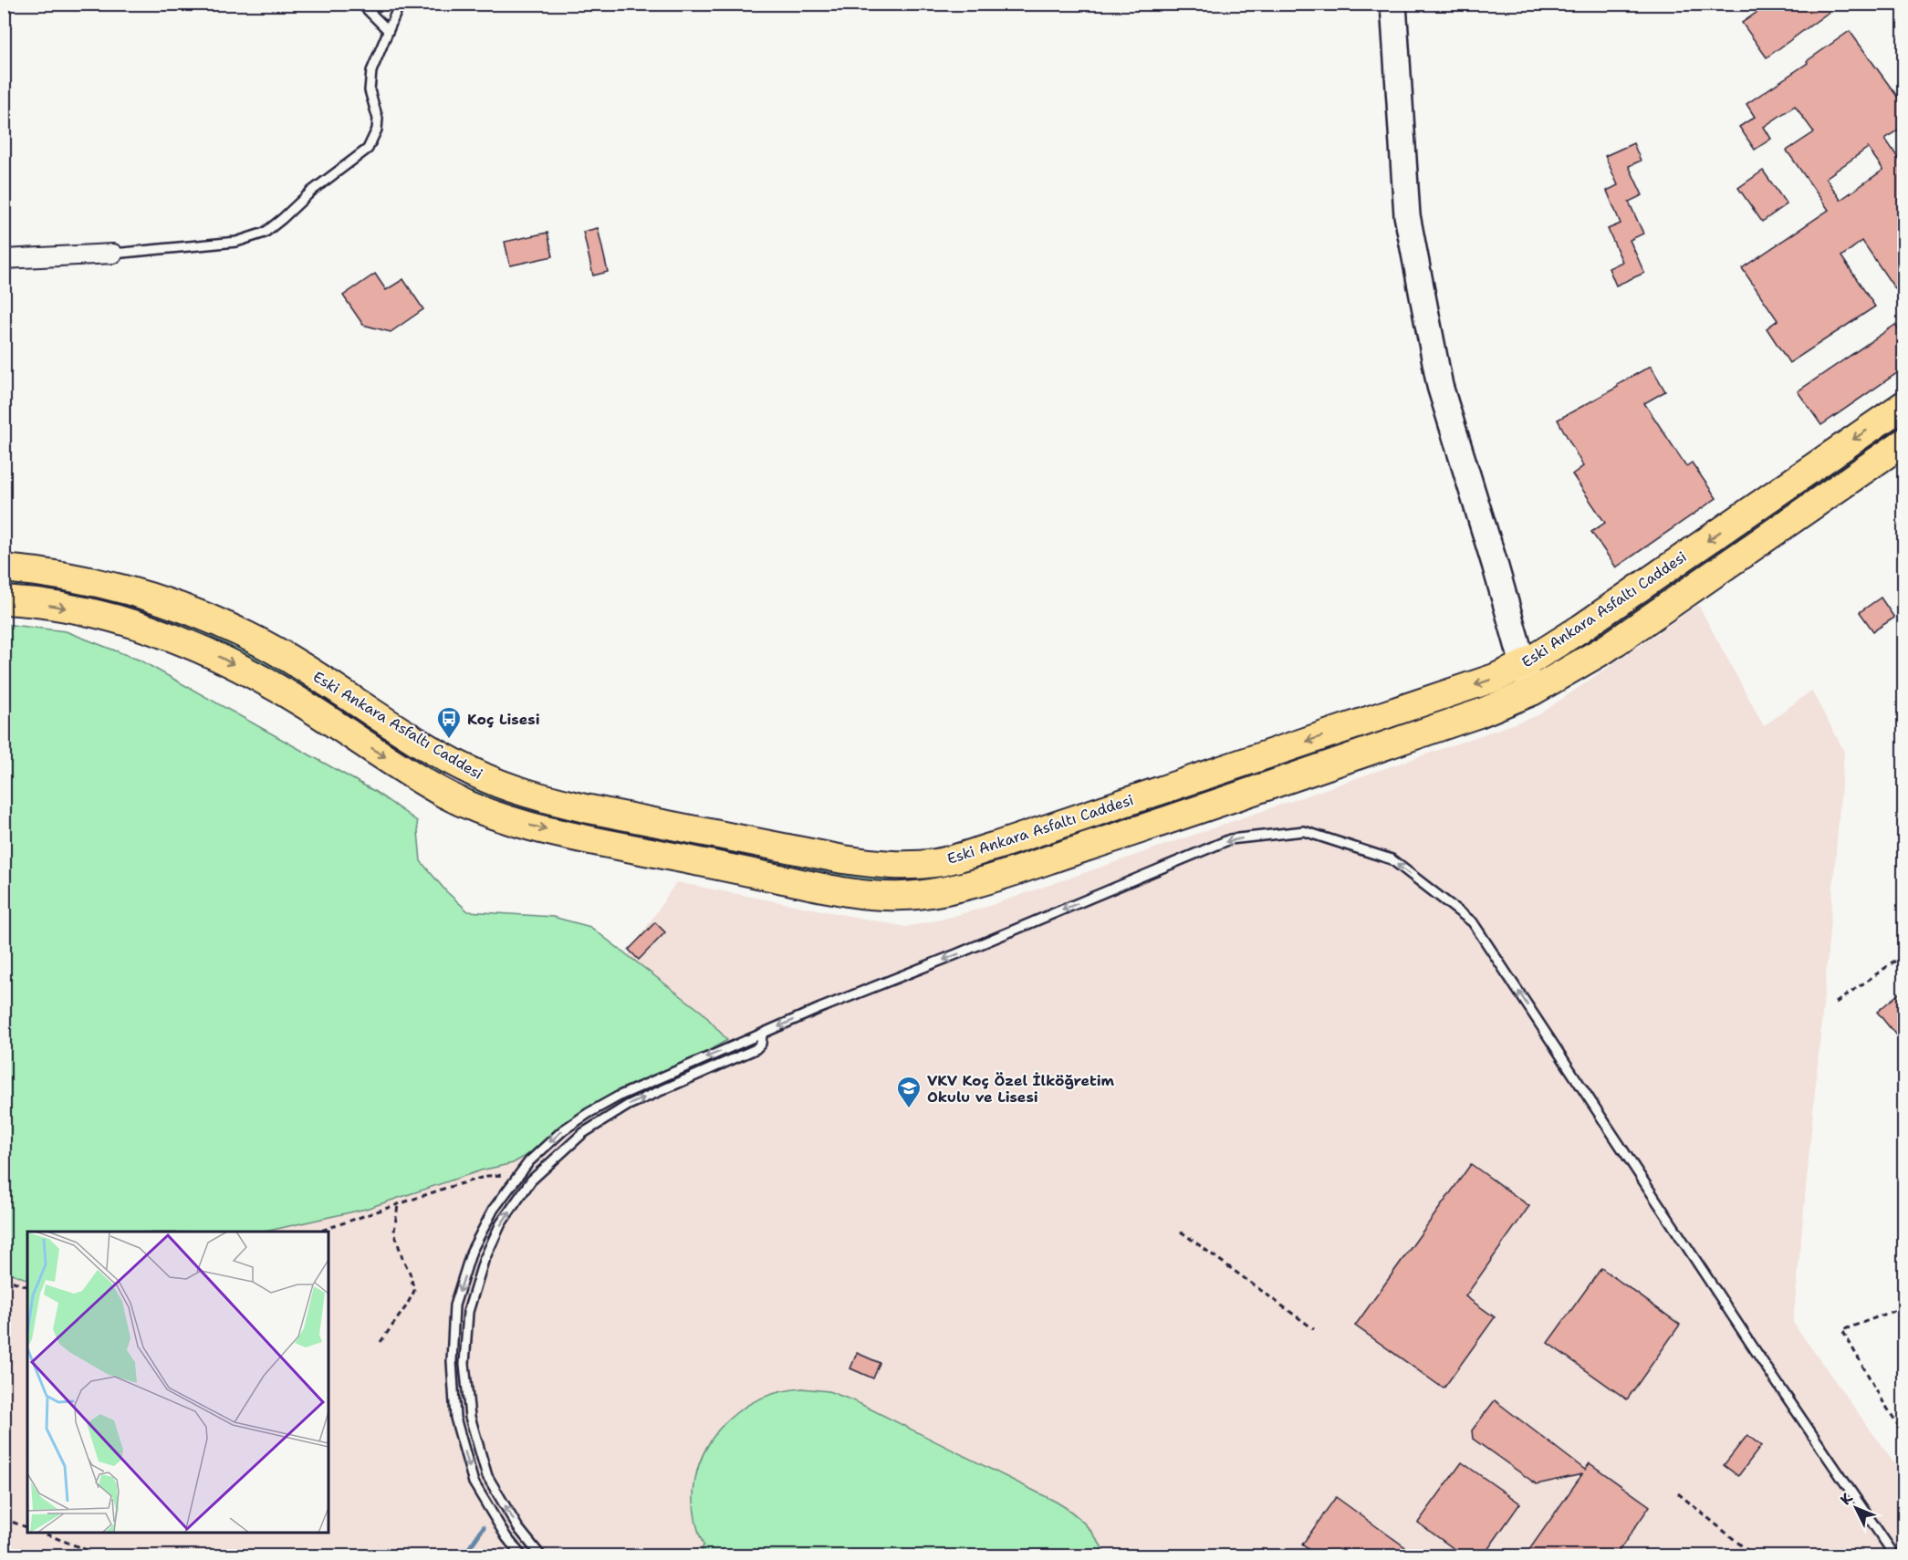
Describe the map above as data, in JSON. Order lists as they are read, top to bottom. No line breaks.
{"streets":{"main road":["Eski Ankara Asfaltı Caddesi"]},"places":{"bus stop":["Koç Lisesi"],"school or university":["VKV Koç Özel İlköğretim Okulu ve Lisesi"]},"north":"top left"}
